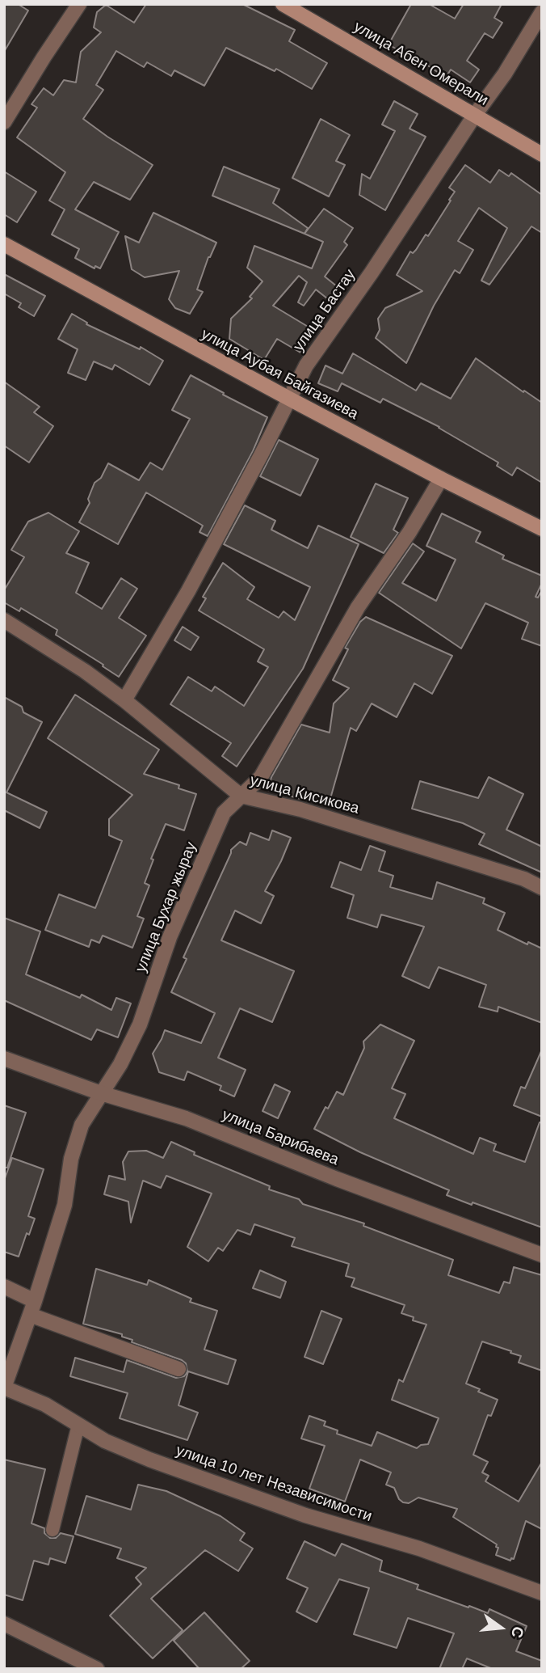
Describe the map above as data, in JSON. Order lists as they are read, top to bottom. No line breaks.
{"streets":{"main road":["улица Абен Омерали","улица Аубая Байгазиева"],"street":["улица Бастау","улица Кисикова","улица Бухар жырау","улица Барибаева","улица 10 лет Независимости"]},"crossings":[["улица Абен Омерали","улица Бастау"],["улица Бастау","улица Аубая Байгазиева"],["улица Бастау","улица Кисикова"],["улица Аубая Байгазиева","улица Бухар жырау"],["улица Кисикова","улица Бухар жырау"],["улица Бухар жырау","улица Барибаева"],["улица Бухар жырау","улица 10 лет Независимости"]],"north":"right"}
